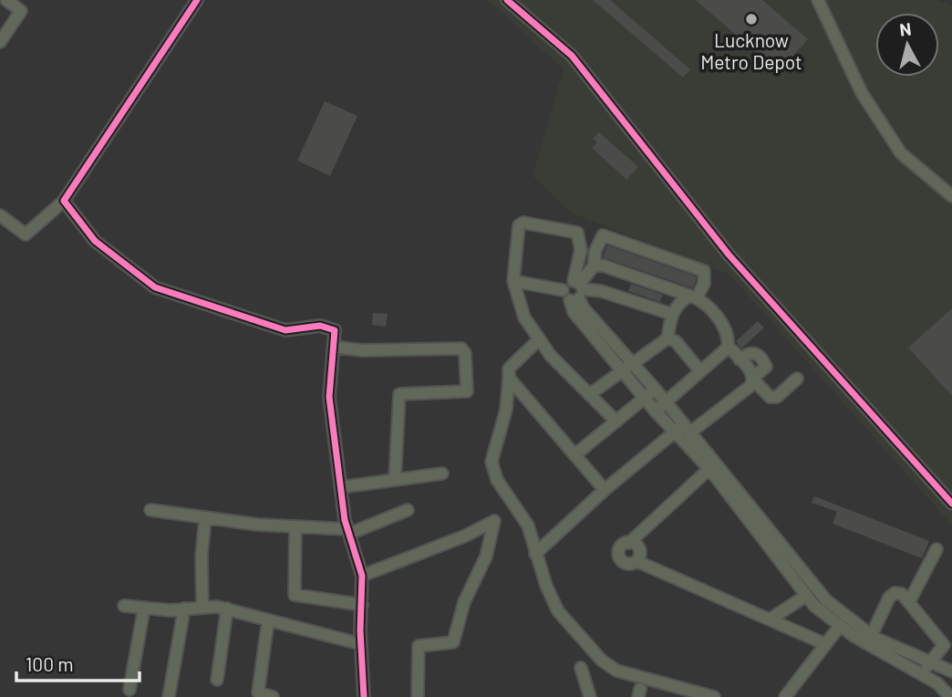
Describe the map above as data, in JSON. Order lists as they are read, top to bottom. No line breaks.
{"places":["Lucknow Metro Depot"],"scale_bar":"100 m","north":"top"}
